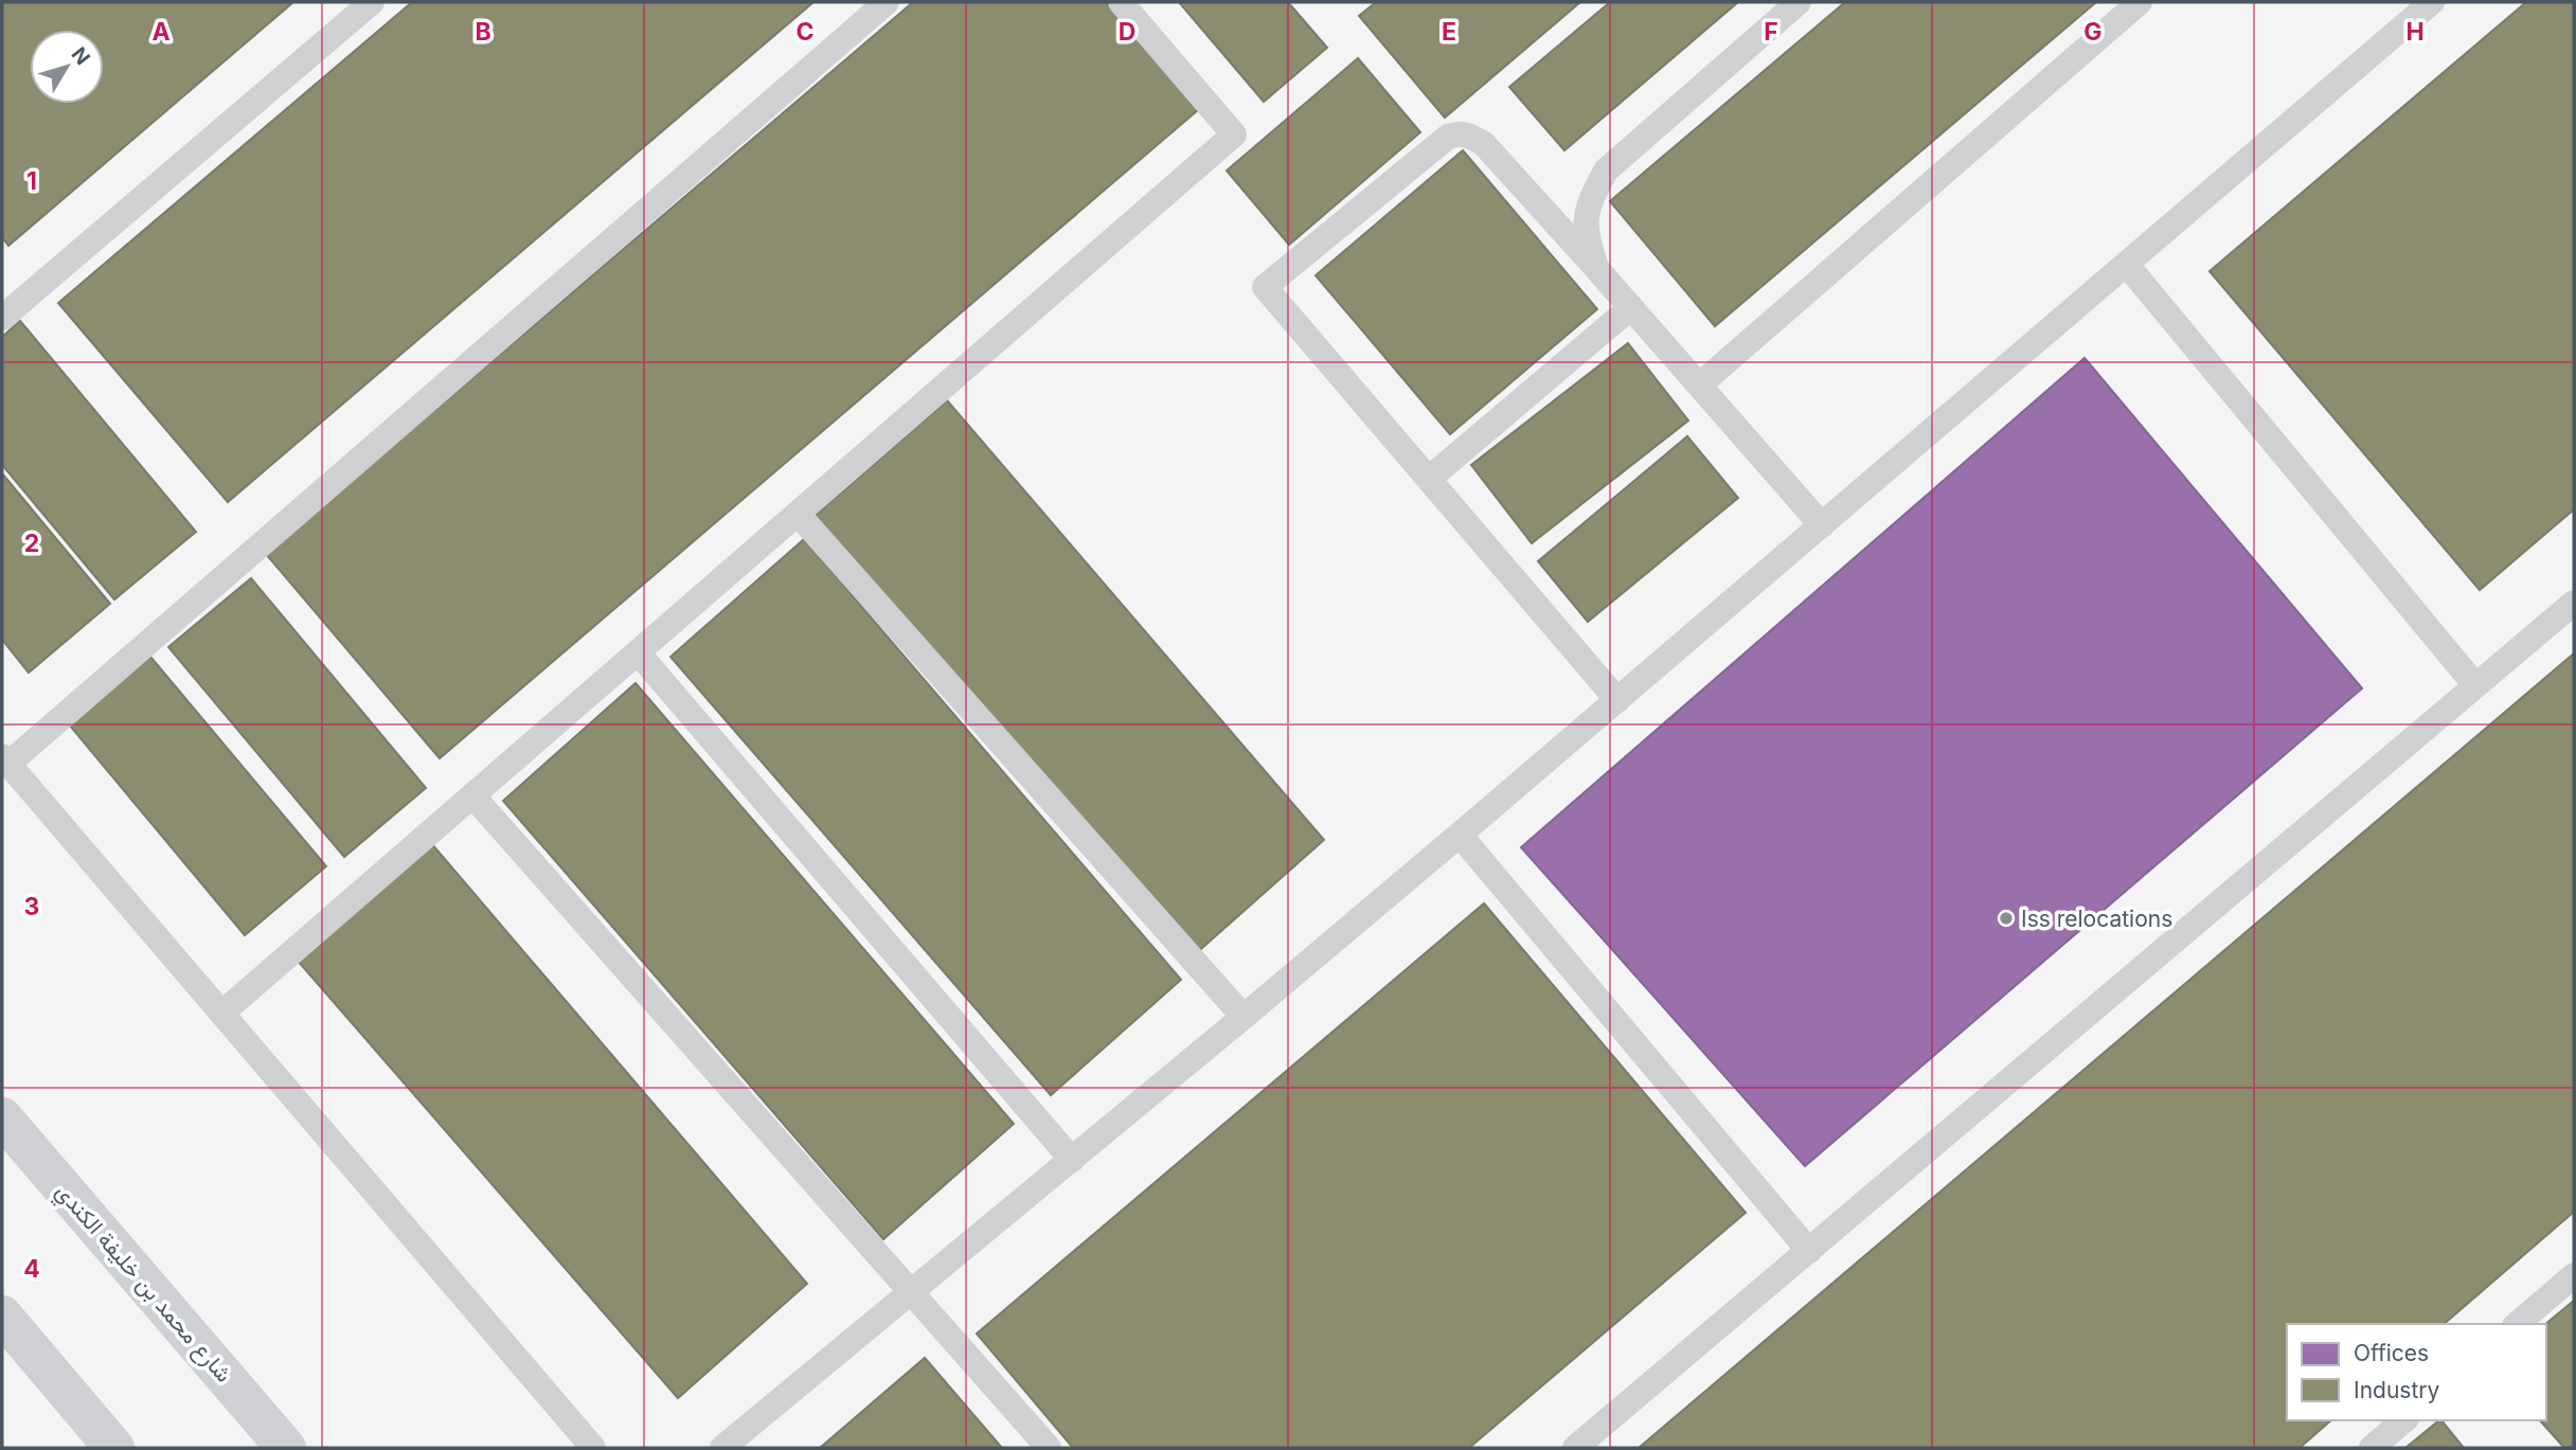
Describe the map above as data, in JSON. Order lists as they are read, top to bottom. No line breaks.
{"streets":{"main road":["شارع محمد بن خليفة الكندي"]},"places":["Iss relocations"],"legend":["Offices","Industry"],"north":"top right","grid":{"columns":["A","B","C","D","E","F","G","H"],"rows":["1","2","3","4"]}}
